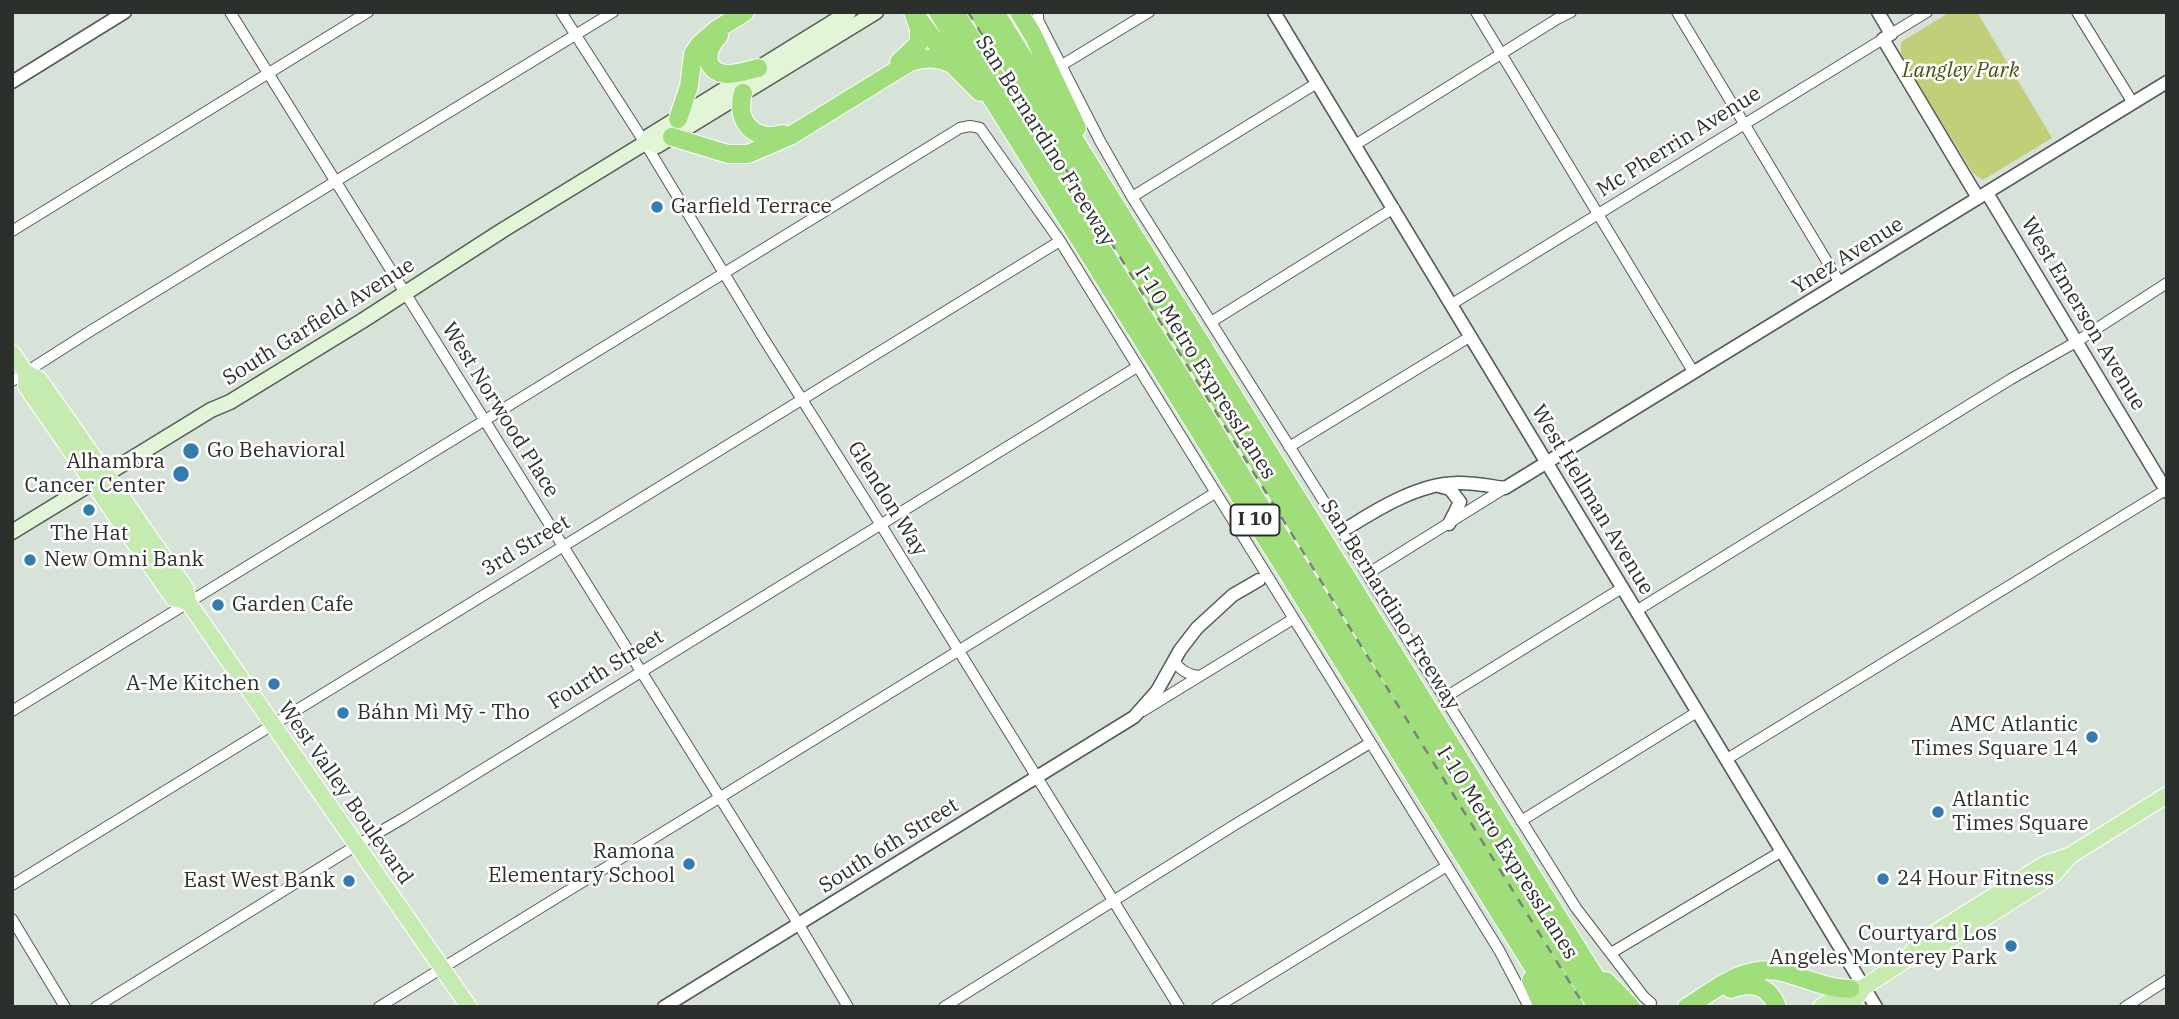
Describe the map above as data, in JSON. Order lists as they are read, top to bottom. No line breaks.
{"streets":{"highway":["San Bernardino Freeway","I-10 Metro ExpressLanes","I 10"],"main road":["South Garfield Avenue","West Valley Boulevard"],"street":["Mc Pherrin Avenue","Ynez Avenue","West Emerson Avenue","West Norwood Place","Glendon Way","West Hellman Avenue","3rd Street","Fourth Street","South 6th Street"]},"crossings":[["Mc Pherrin Avenue","West Emerson Avenue"],["Mc Pherrin Avenue","West Hellman Avenue"],["Ynez Avenue","West Emerson Avenue"],["Ynez Avenue","West Hellman Avenue"],["South Garfield Avenue","West Norwood Place"],["South Garfield Avenue","Glendon Way"],["South Garfield Avenue","West Valley Boulevard"],["West Norwood Place","3rd Street"],["West Norwood Place","Fourth Street"],["West Norwood Place","South 6th Street"],["Glendon Way","3rd Street"],["Glendon Way","Fourth Street"],["Glendon Way","South 6th Street"],["3rd Street","West Valley Boulevard"],["Fourth Street","West Valley Boulevard"]],"parks":["Langley Park"],"places":["Garfield Terrace","Go Behavioral","Alhambra Cancer Center","The Hat","New Omni Bank","Garden Cafe","A-Me Kitchen","Báhn Mì Mỹ - Tho","AMC Atlantic Times Square 14","Atlantic Times Square","Ramona Elementary School","24 Hour Fitness","East West Bank","Courtyard Los Angeles Monterey Park"]}
